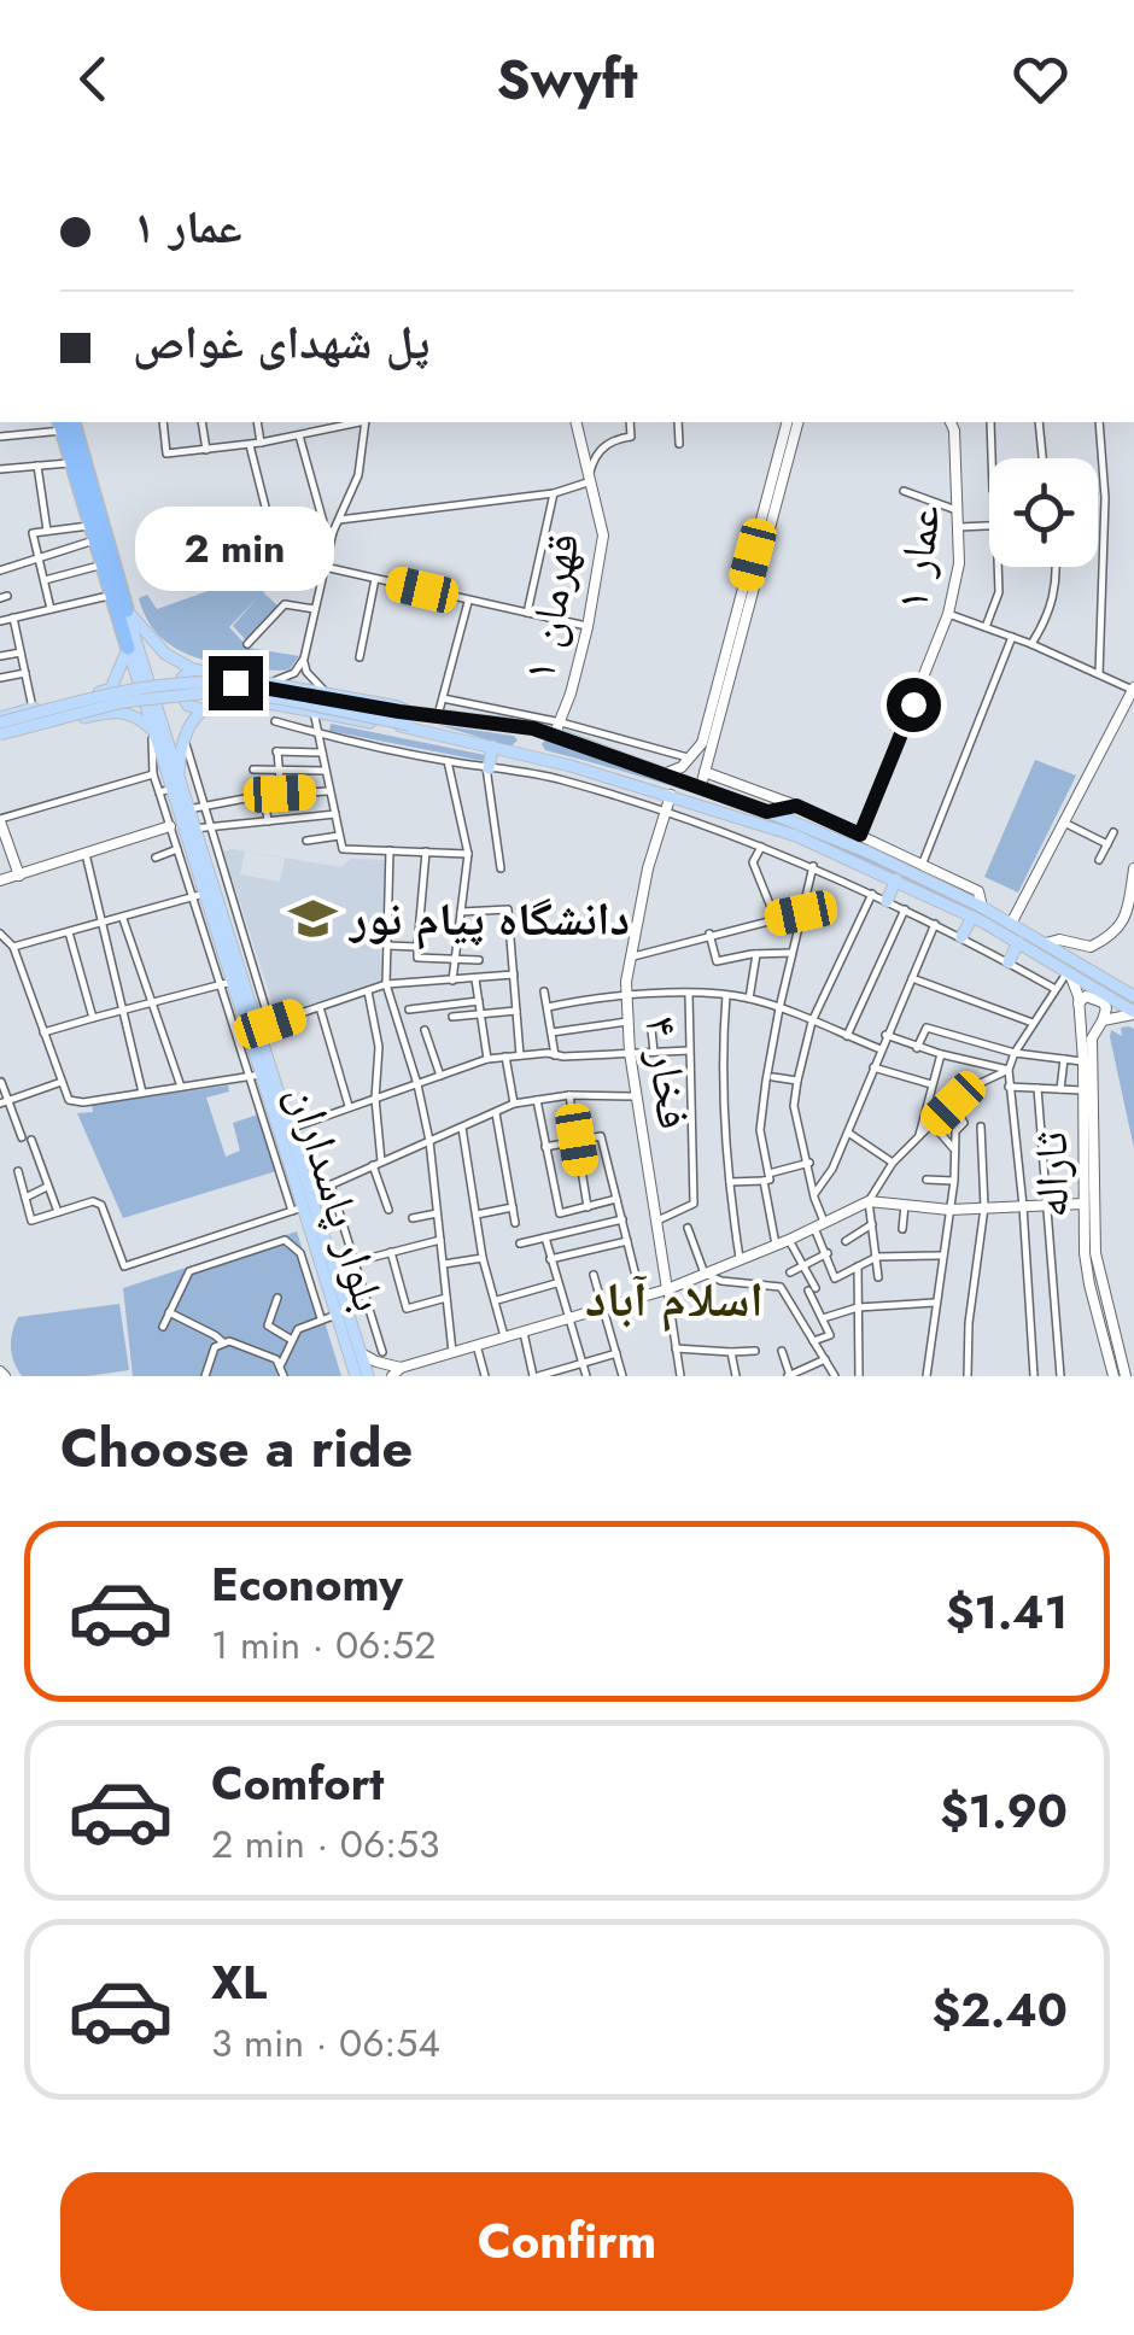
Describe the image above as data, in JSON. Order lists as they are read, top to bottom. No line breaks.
{"streets":{"highway":["بلوار پاسداران"],"street":["عمار ۱","قهرمان ۱","فخار ۴","ثاراله"]},"districts":["اسلام آباد"],"places":{"school or university":["دانشگاه پیام نور"]},"page":{"header":"Swyft","banner":["عمار ۱","پل شهدای غواص"],"bubble":"2 min","heading":"Choose a ride","list":[{"name":"Economy","note":"1 min · 06:52","value":"$1.41"},{"name":"Comfort","note":"2 min · 06:53","value":"$1.90"},{"name":"XL","note":"3 min · 06:54","value":"$2.40"}],"buttons":"Confirm"}}
